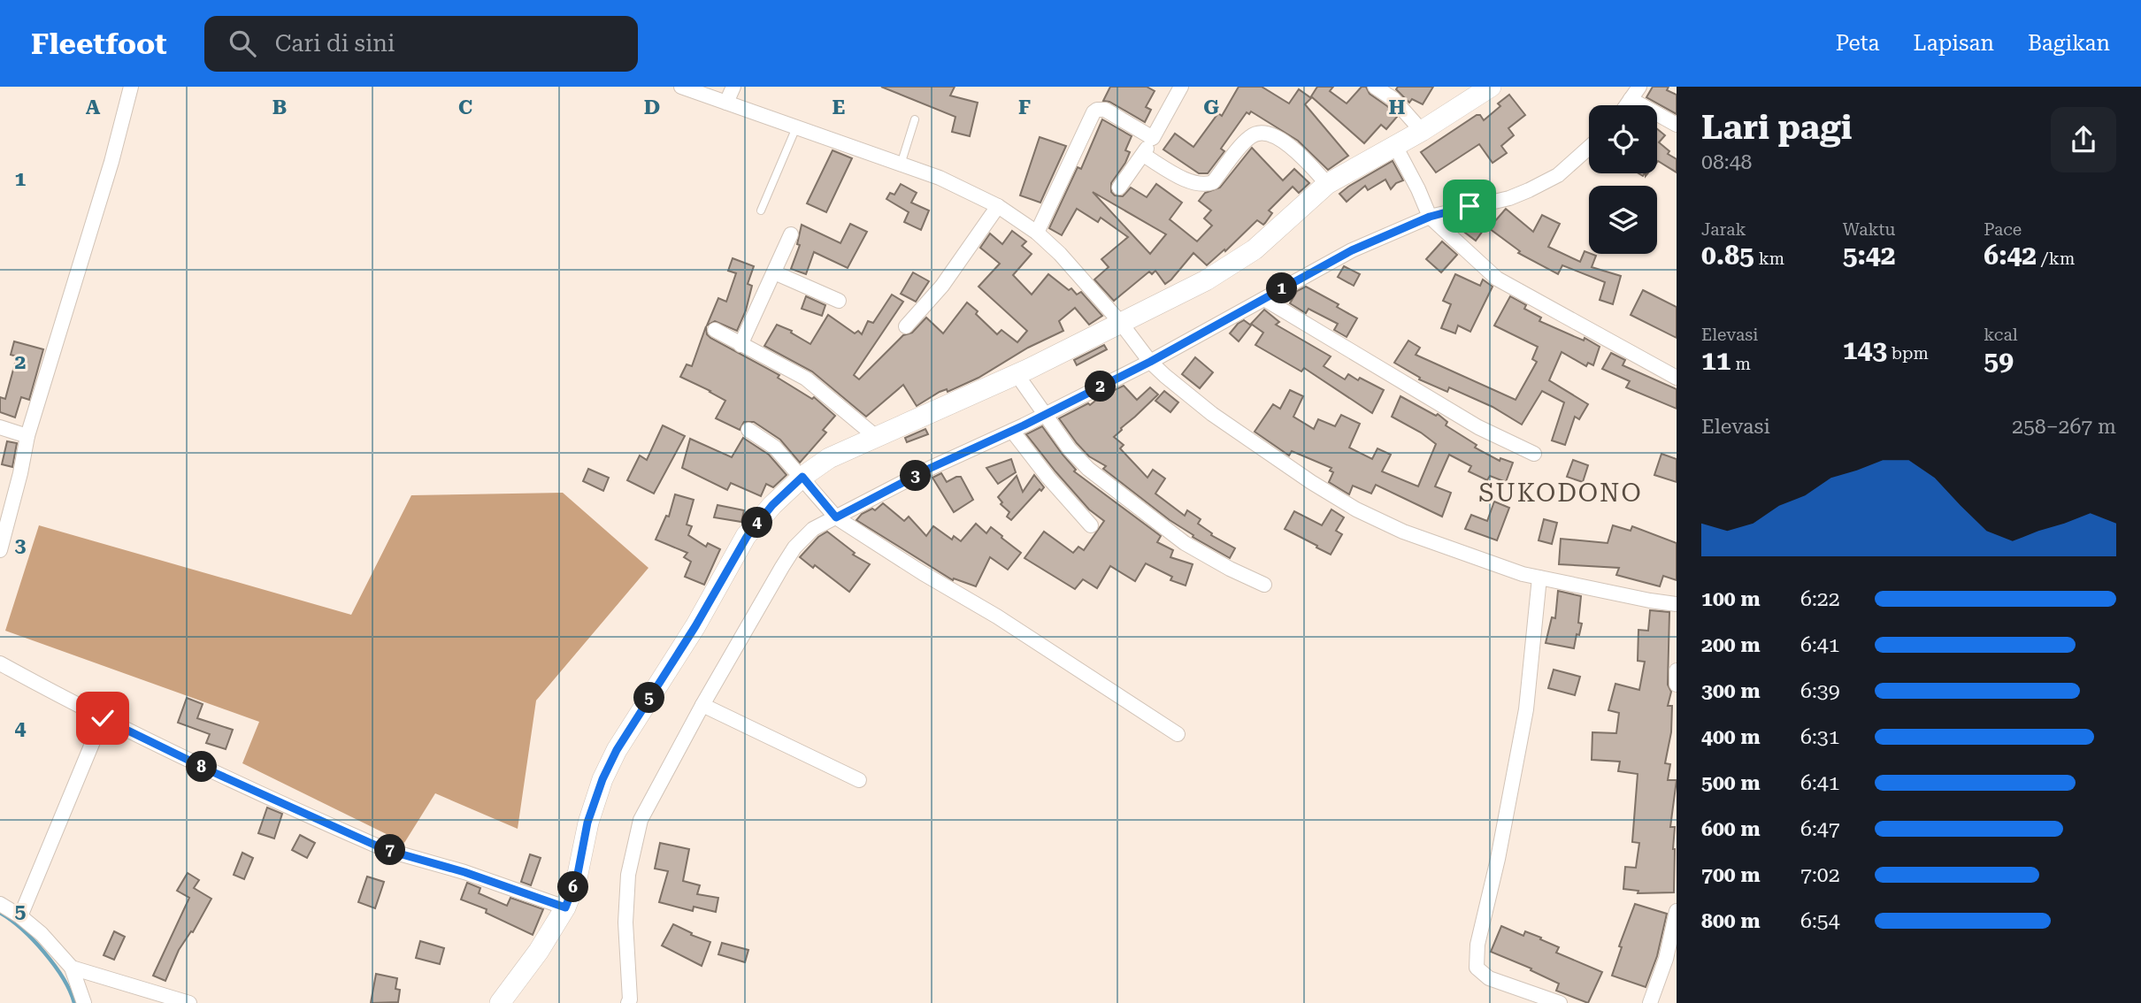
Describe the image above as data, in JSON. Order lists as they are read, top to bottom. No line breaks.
{"districts":["SUKODONO"],"page":{"header":"Fleetfoot","search":"Cari di sini","nav":["Peta","Lapisan","Bagikan"],"heading":["Lari pagi","08:48"],"stats":[["Jarak","0.85 km"],["Waktu","5:42"],["Pace","6:42 /km"],["Elevasi","11 m"],["143 bpm"],["kcal","59"]],"pins":["1","2","3","4","5","8","7","6"],"chart":["Elevasi","258–267 m"],"list":[{"name":"100 m","note":"6:22"},{"name":"200 m","note":"6:41"},{"name":"300 m","note":"6:39"},{"name":"400 m","note":"6:31"},{"name":"500 m","note":"6:41"},{"name":"600 m","note":"6:47"},{"name":"700 m","note":"7:02"},{"name":"800 m","note":"6:54"}]},"grid":{"columns":["A","B","C","D","E","F","G","H"],"rows":["1","2","3","4","5"]}}
